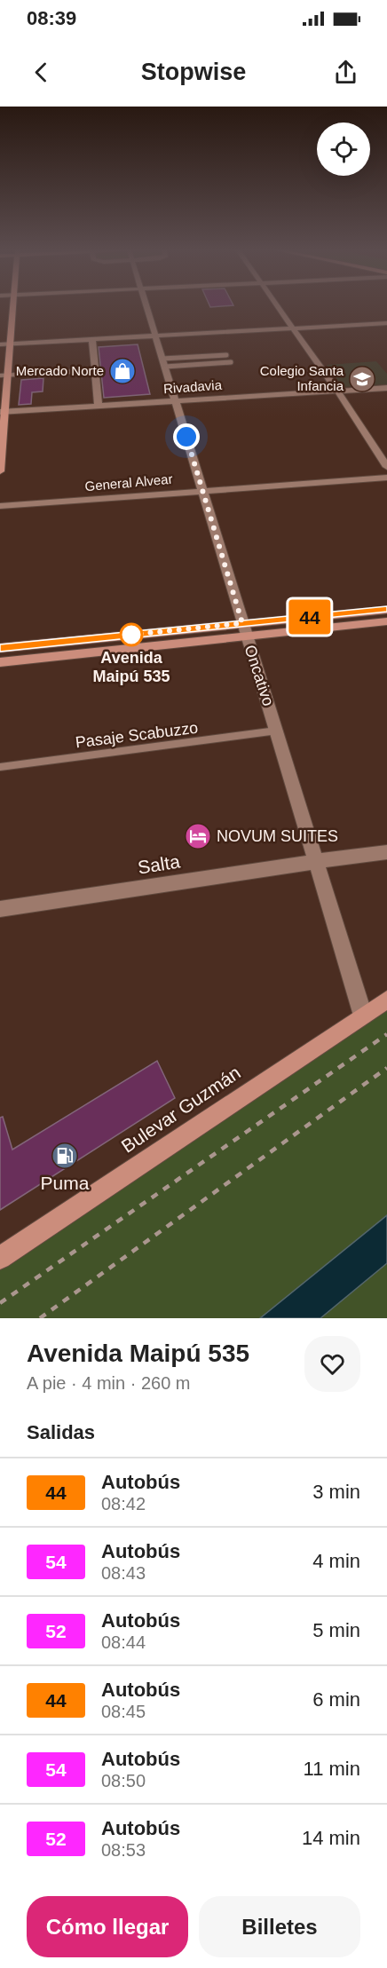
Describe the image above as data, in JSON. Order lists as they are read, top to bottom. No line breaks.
{"streets":{"main road":["Bulevar Guzmán"],"street":["Rivadavia","General Alvear","Oncativo","Salta"],"lane":["Pasaje Scabuzzo"]},"crossings":[["Rivadavia","Oncativo"],["General Alvear","Oncativo"],["Oncativo","Pasaje Scabuzzo"],["Oncativo","Salta"],["Oncativo","Bulevar Guzmán"]],"places":{"shop":["Mercado Norte"],"school or university":["Colegio Santa Infancia"],"other":["Avenida Maipú 535"],"hotel":["NOVUM SUITES"],"fuel station":["Puma"]},"lines":["bus line 44"],"page":{"status":"08:39","header":"Stopwise","on_map":"44","heading":[["Avenida Maipú 535","A pie · 4 min · 260 m"],"Salidas"],"list":[{"mark":"44","name":"Autobús","note":"08:42","value":"3 min"},{"mark":"54","name":"Autobús","note":"08:43","value":"4 min"},{"mark":"52","name":"Autobús","note":"08:44","value":"5 min"},{"mark":"44","name":"Autobús","note":"08:45","value":"6 min"},{"mark":"54","name":"Autobús","note":"08:50","value":"11 min"},{"mark":"52","name":"Autobús","note":"08:53","value":"14 min"}],"buttons":["Cómo llegar","Billetes"]}}
